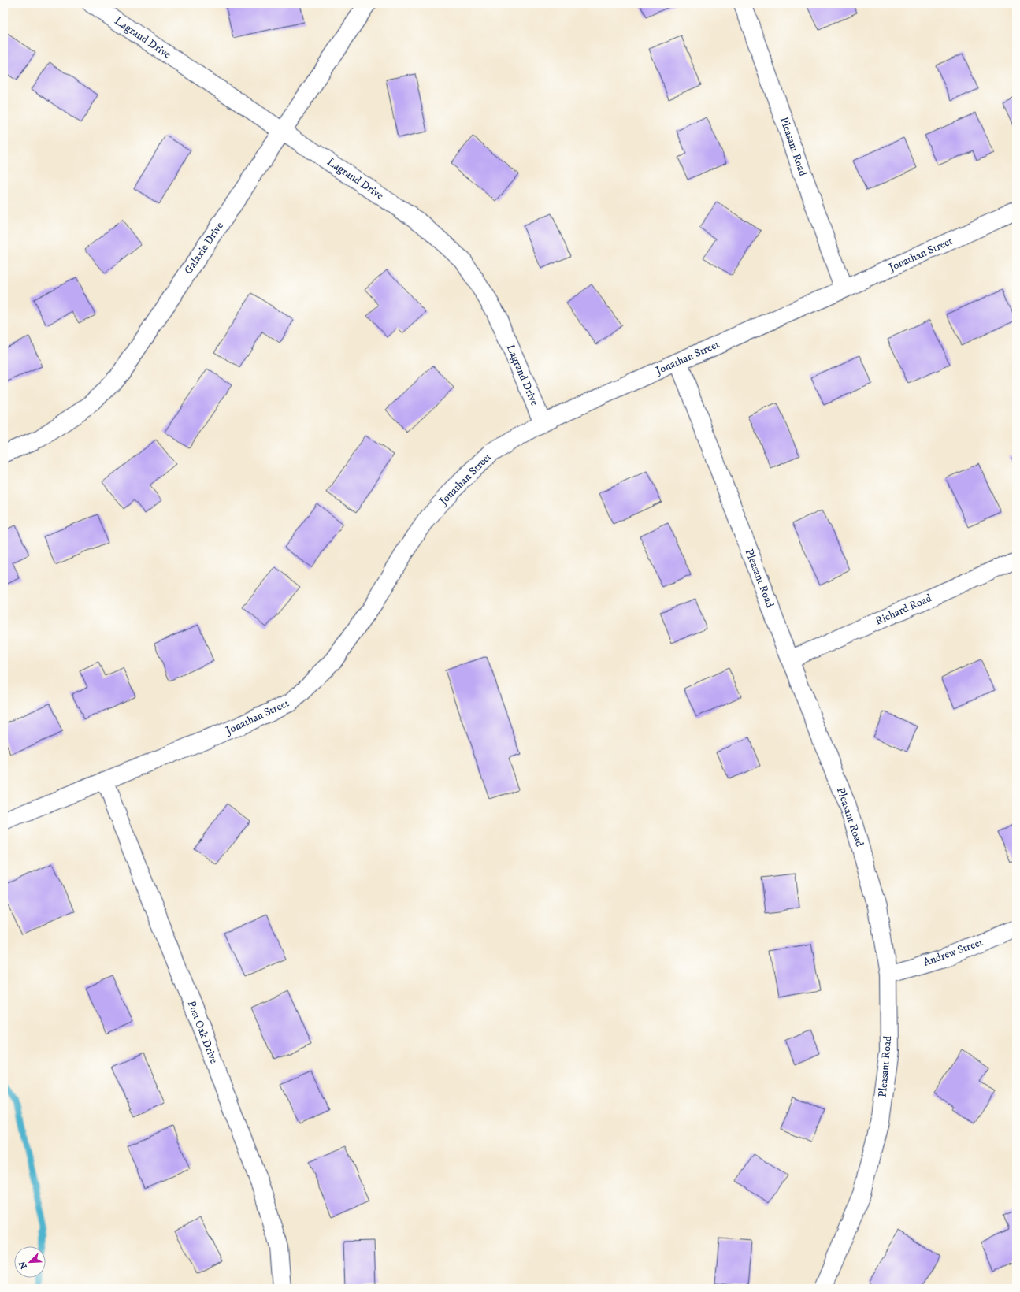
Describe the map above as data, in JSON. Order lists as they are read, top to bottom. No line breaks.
{"streets":{"street":["Lagrand Drive","Pleasant Road","Galaxie Drive","Jonathan Street","Richard Road","Andrew Street","Post Oak Drive"]},"crossings":[["Lagrand Drive","Galaxie Drive"],["Lagrand Drive","Jonathan Street"],["Pleasant Road","Jonathan Street"],["Pleasant Road","Richard Road"],["Pleasant Road","Andrew Street"],["Jonathan Street","Post Oak Drive"]],"north":"bottom left"}
